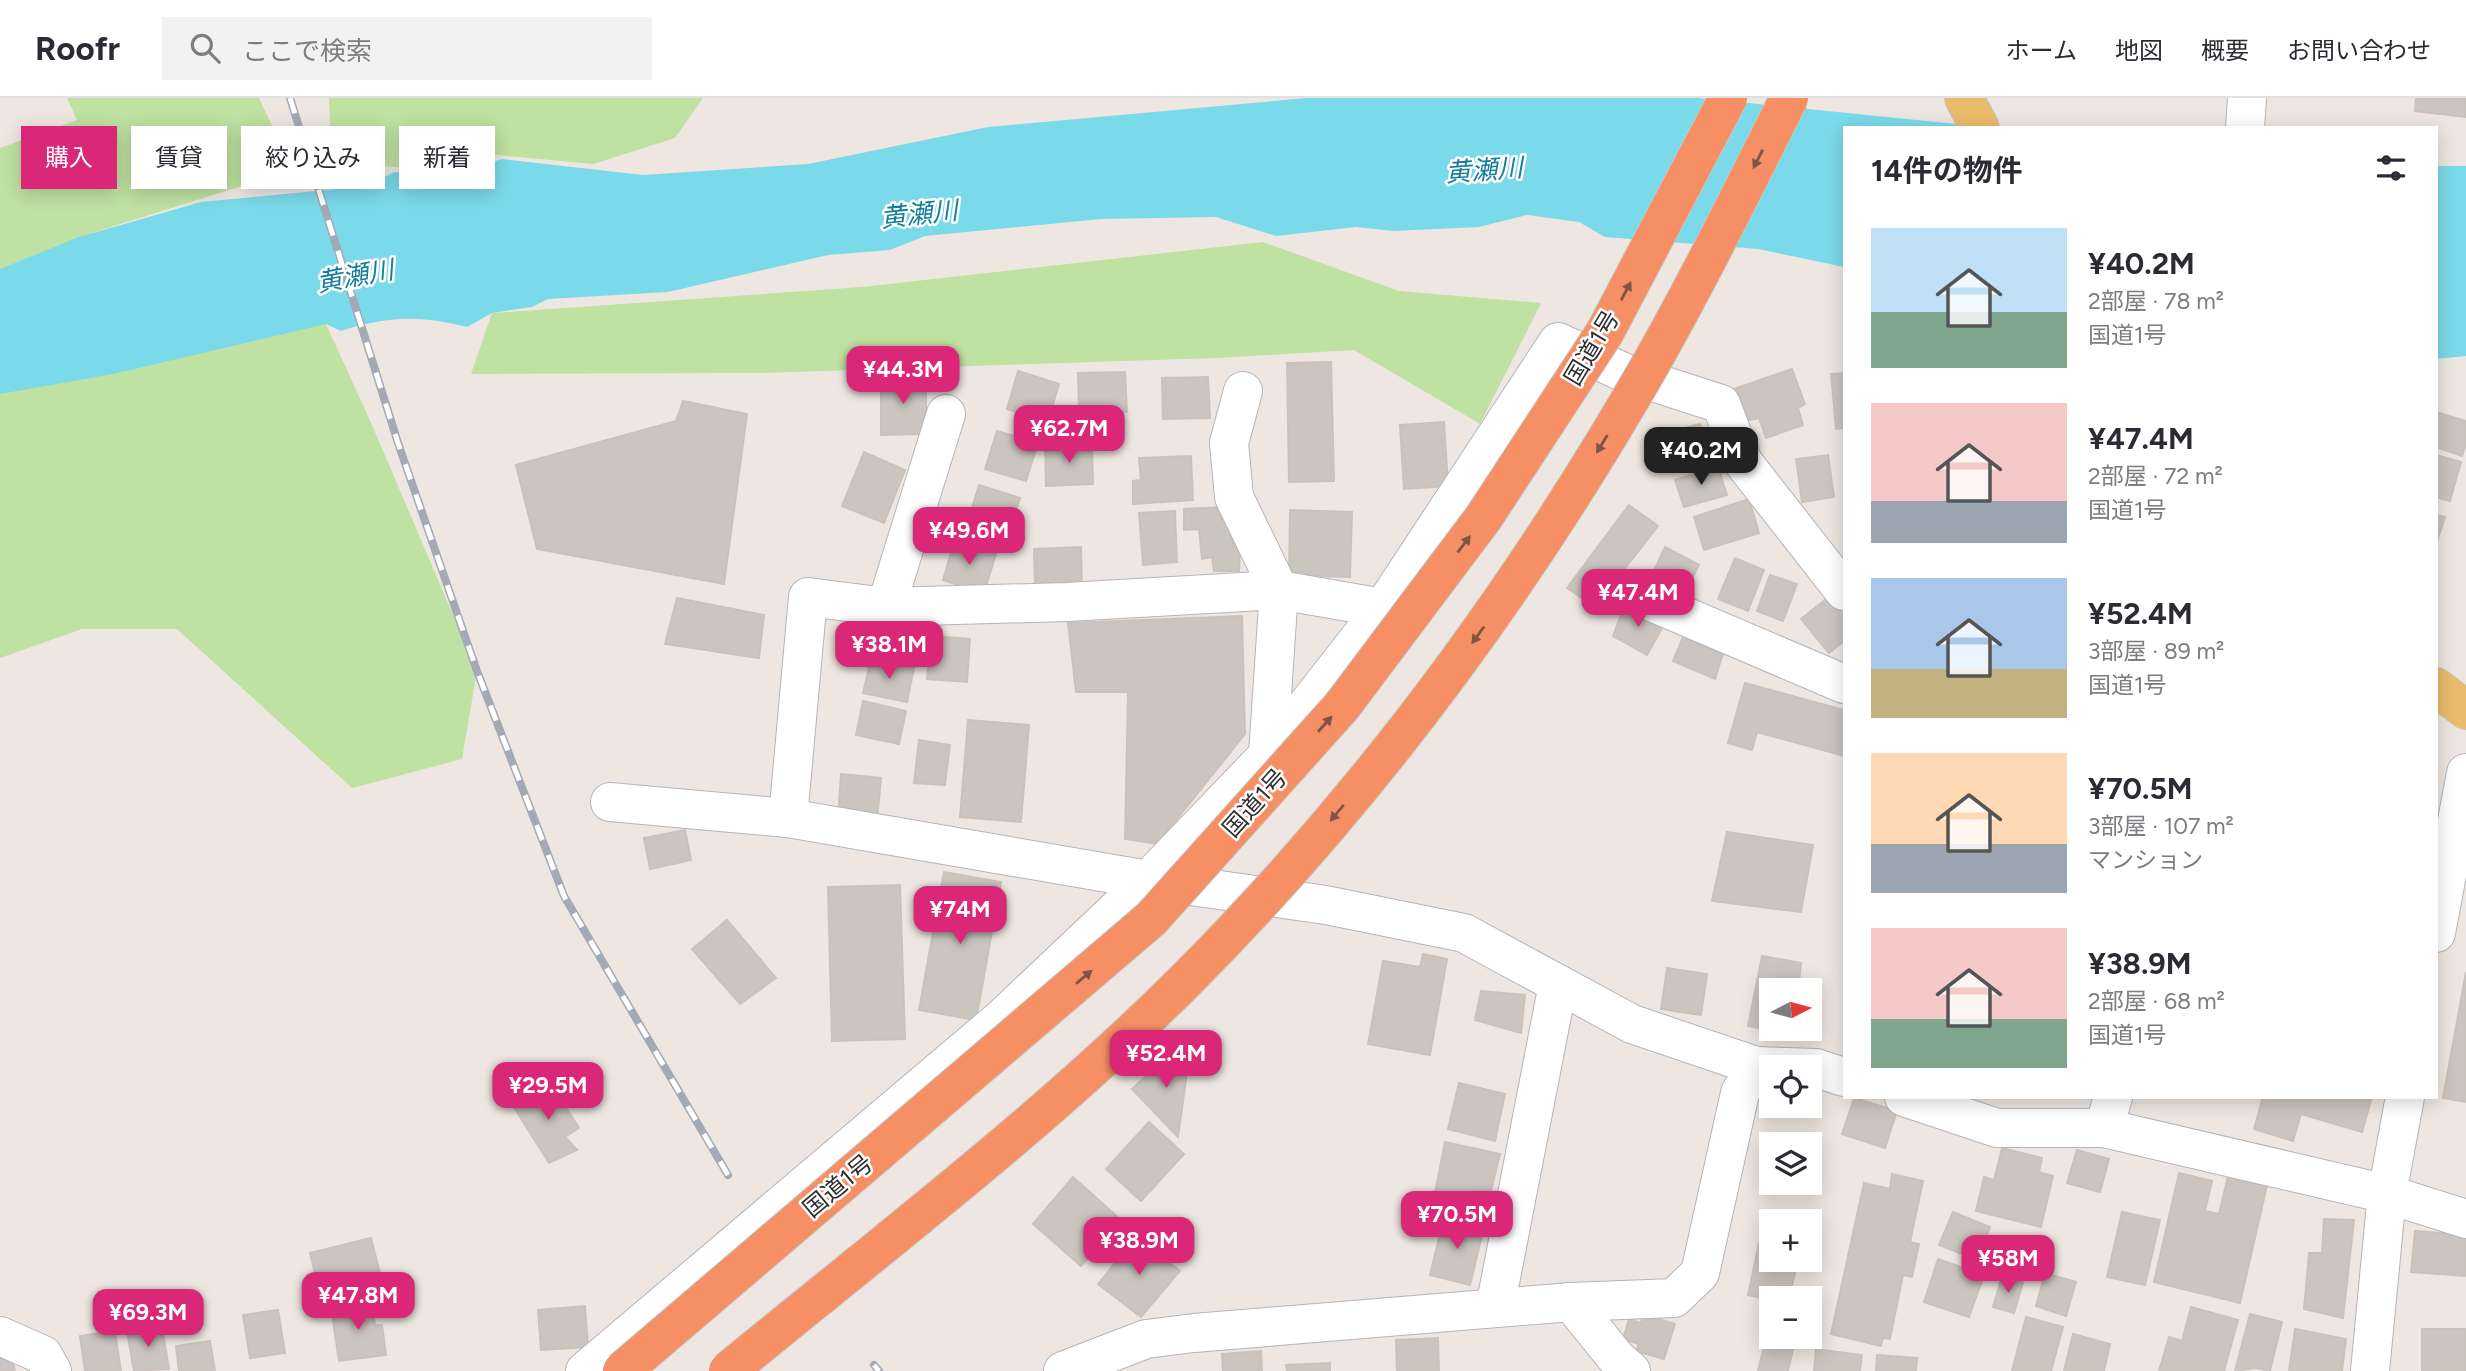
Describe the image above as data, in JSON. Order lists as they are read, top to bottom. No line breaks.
{"streets":{"highway":["国道1号"]},"water":["黄瀬川"],"north":"right","page":{"header":"Roofr","search":"ここで検索","nav":["ホーム","地図","概要","お問い合わせ"],"chip":["購入","賃貸","絞り込み","新着"],"heading":"14件の物件","list":[{"name":"¥40.2M","note":"2部屋 · 78 m² · 国道1号"},{"name":"¥47.4M","note":"2部屋 · 72 m² · 国道1号"},{"name":"¥52.4M","note":"3部屋 · 89 m² · 国道1号"},{"name":"¥70.5M","note":"3部屋 · 107 m² · マンション"},{"name":"¥38.9M","note":"2部屋 · 68 m² · 国道1号"}],"price":["¥44.3M","¥62.7M","¥40.2M","¥49.6M","¥47.4M","¥38.1M","¥74M","¥52.4M","¥29.5M","¥70.5M","¥38.9M","¥58M","¥47.8M","¥69.3M"],"map_buttons":["+","−"]}}
